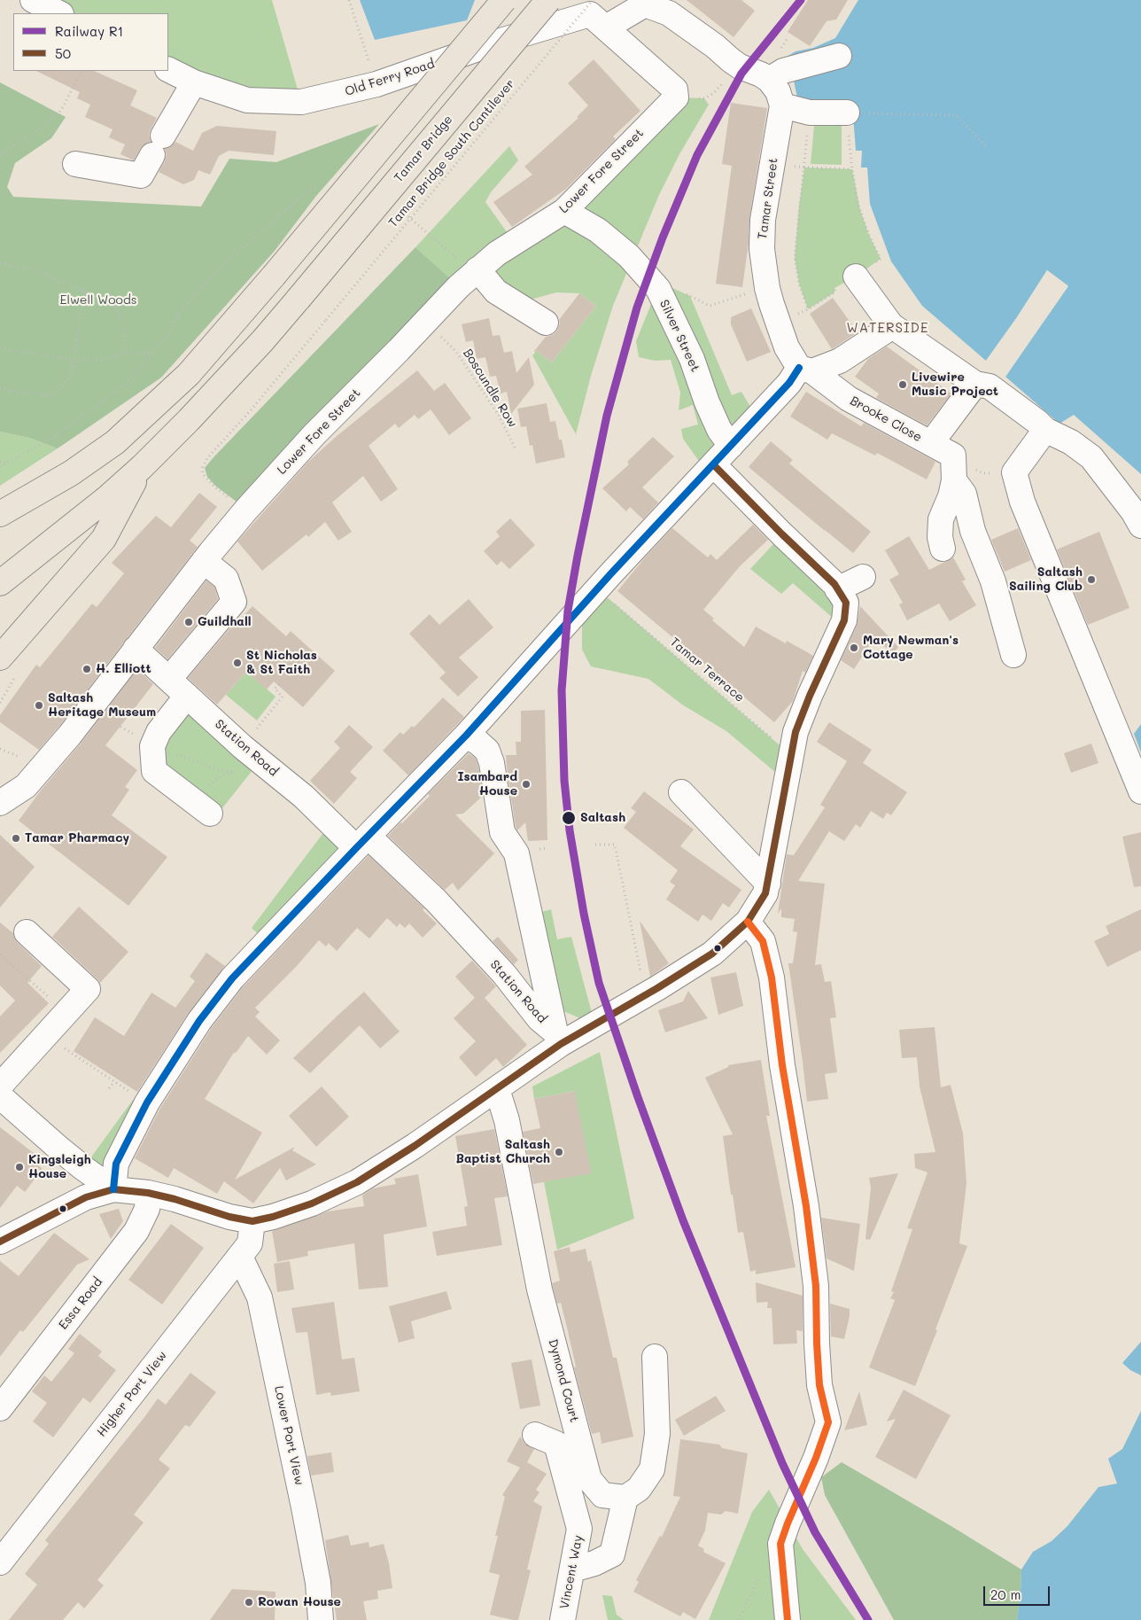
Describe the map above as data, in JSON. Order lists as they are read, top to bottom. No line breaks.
{"streets":{"highway":["Tamar Bridge"],"street":["Old Ferry Road","Lower Fore Street","Tamar Street","Silver Street","Brooke Close","Station Road","Essa Road","Dymond Court","Higher Port View","Lower Port View","Vincent Way"],"path":["Tamar Bridge South Cantilever","Boscundle Row","Tamar Terrace"]},"crossings":[["Old Ferry Road","Lower Fore Street"],["Tamar Bridge South Cantilever","Lower Fore Street"],["Lower Fore Street","Silver Street"],["Lower Fore Street","Boscundle Row"],["Lower Fore Street","Station Road"],["Tamar Street","Brooke Close"],["Higher Port View","Lower Port View"]],"districts":["WATERSIDE"],"parks":["Elwell Woods"],"places":["Livewire Music Project","Saltash Sailing Club","Guildhall","Mary Newman's Cottage","St Nicholas & St Faith","H. Elliott","Saltash Heritage Museum","Isambard House","Saltash","Tamar Pharmacy","Saltash Baptist Church","Kingsleigh House","Rowan House"],"lines":["rail line R1","transit line 50"],"legend":["Railway R1","50"],"scale_bar":"20 m"}
